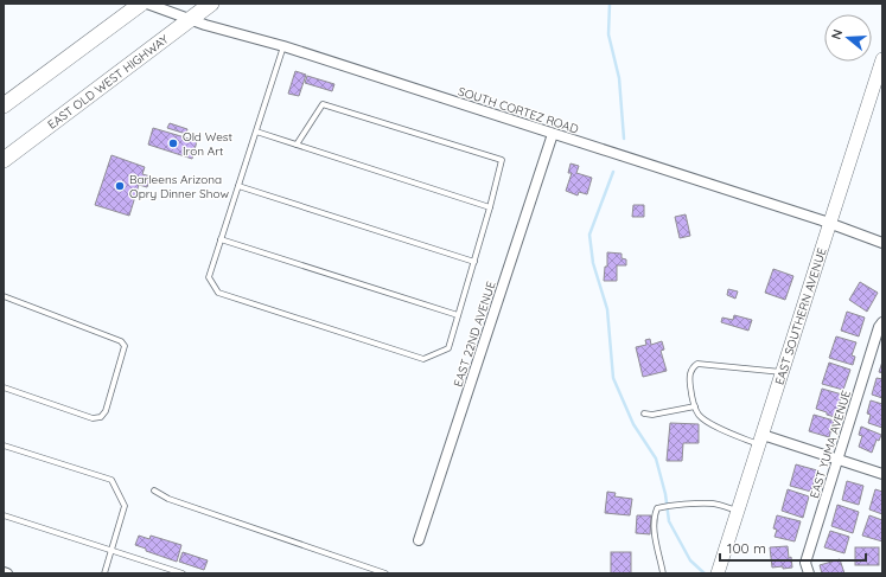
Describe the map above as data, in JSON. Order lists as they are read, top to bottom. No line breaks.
{"streets":{"main road":["EAST OLD WEST HIGHWAY"],"street":["SOUTH CORTEZ ROAD","EAST SOUTHERN AVENUE","EAST 22ND AVENUE","EAST YUMA AVENUE"]},"crossings":[["EAST OLD WEST HIGHWAY","SOUTH CORTEZ ROAD"],["SOUTH CORTEZ ROAD","EAST SOUTHERN AVENUE"],["SOUTH CORTEZ ROAD","EAST 22ND AVENUE"]],"places":["Old West Iron Art","Barleens Arizona Opry Dinner Show"],"scale_bar":"100 m","north":"left"}
